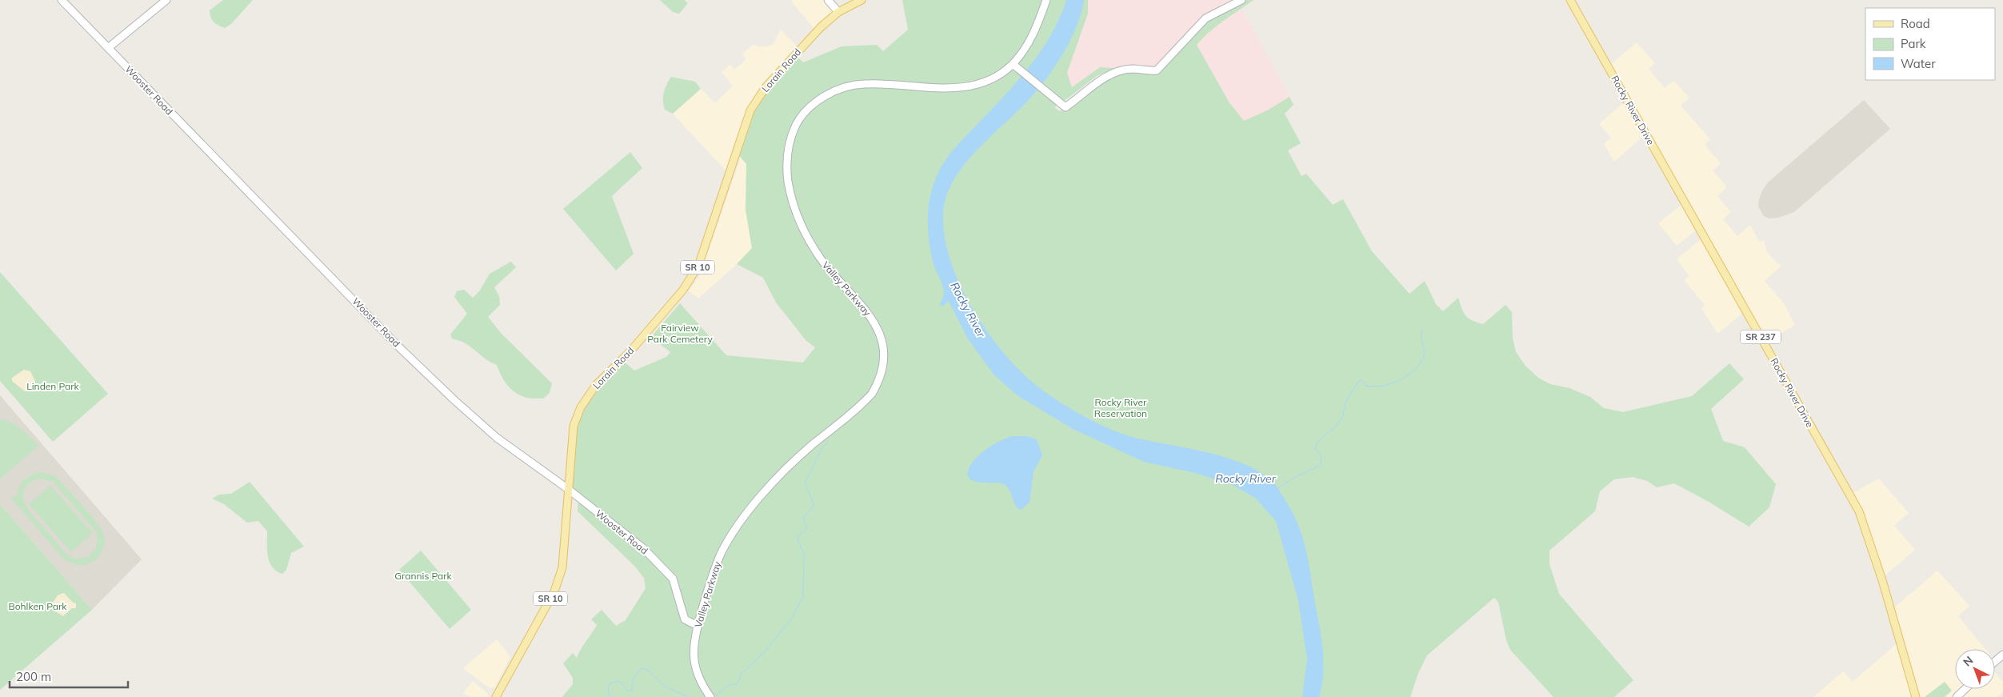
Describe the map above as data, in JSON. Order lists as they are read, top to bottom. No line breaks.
{"streets":{"main road":["Lorain Road","Rocky River Drive","SR 10","SR 237"],"street":["Wooster Road","Valley Parkway"]},"crossings":[["Lorain Road","Wooster Road"],["Wooster Road","Valley Parkway"]],"water":["Rocky River"],"parks":["Fairview Park Cemetery","Linden Park","Rocky River Reservation","Grannis Park","Bohlken Park"],"legend":["Road","Park","Water"],"scale_bar":"200 m","north":"top left"}
